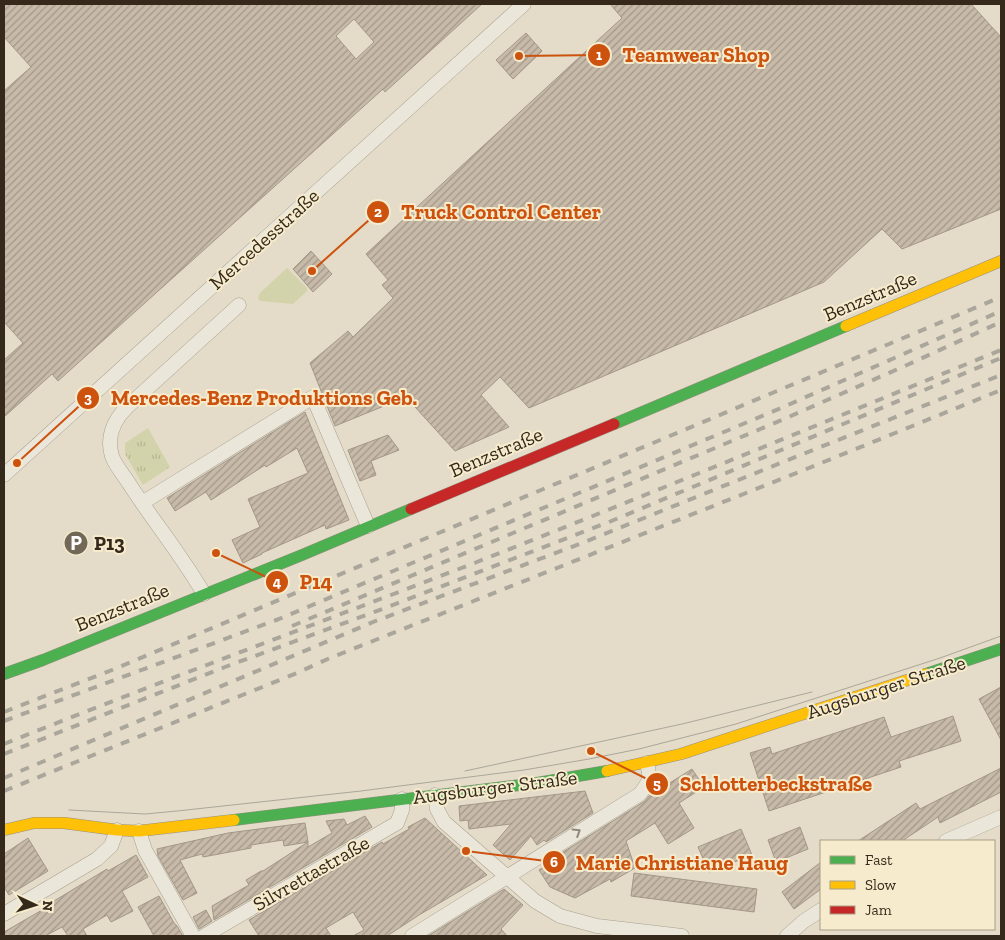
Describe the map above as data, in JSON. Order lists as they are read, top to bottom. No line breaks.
{"streets":{"main road":["Benzstraße","Augsburger Straße"],"street":["Mercedesstraße","Silvrettastraße"]},"crossings":[["Augsburger Straße","Silvrettastraße"]],"places":{"other":["Teamwear Shop","Truck Control Center","Mercedes-Benz Produktions Geb.","P14","Schlotterbeckstraße","Marie Christiane Haug"],"parking":["P13"]},"legend":["Fast","Slow","Jam"],"north":"right"}
